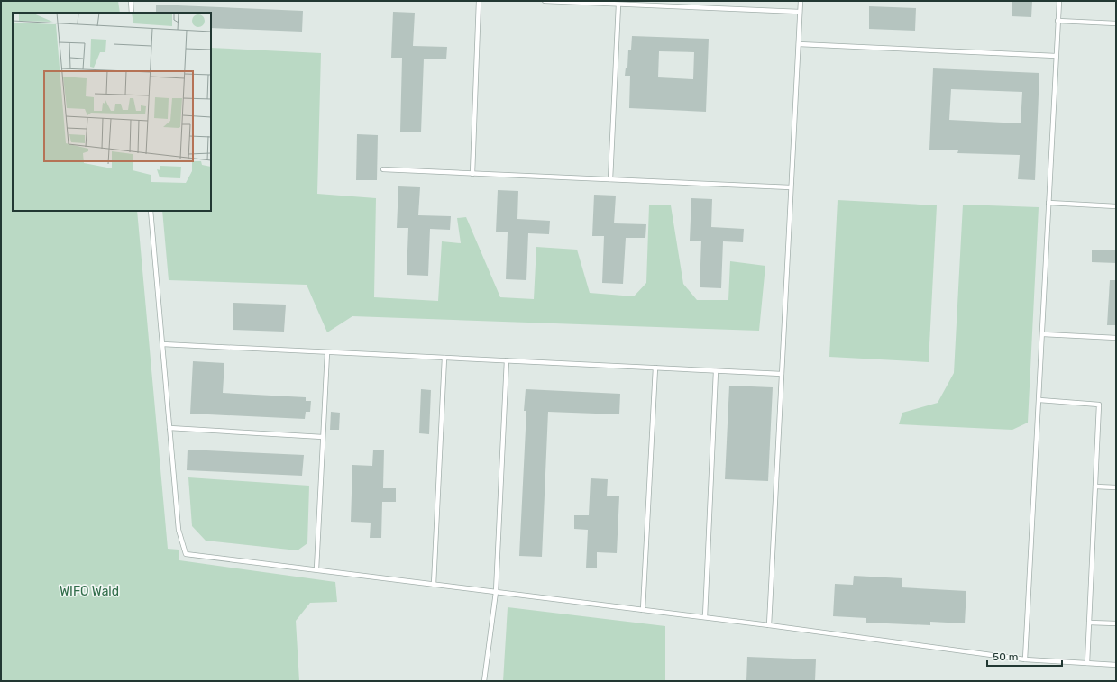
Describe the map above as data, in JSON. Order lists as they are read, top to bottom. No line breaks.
{"parks":["WIFO Wald"],"scale_bar":"50 m"}
